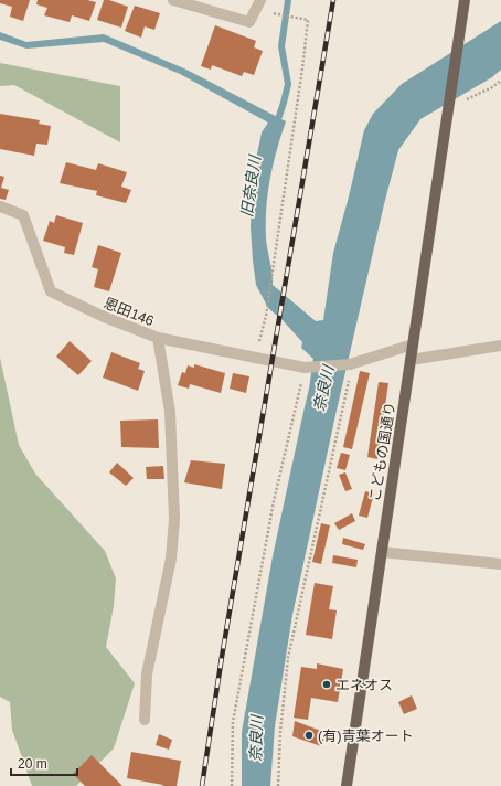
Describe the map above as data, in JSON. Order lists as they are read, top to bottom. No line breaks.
{"streets":{"main road":["こどもの国通り"],"street":["恩田146"]},"crossings":[["恩田146","こどもの国通り"]],"water":["旧奈良川","奈良川"],"places":["エネオス","(有)青葉オート"],"scale_bar":"20 m"}
